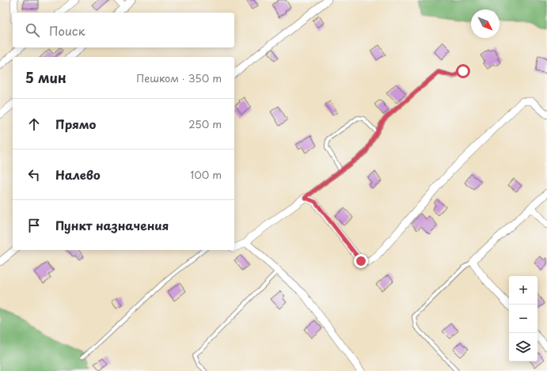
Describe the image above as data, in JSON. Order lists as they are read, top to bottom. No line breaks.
{"north":"bottom right","page":{"search":"Поиск","heading":["5 мин","Пешком · 350 m"],"list":[["Прямо","250 m"],["Налево","100 m"],"Пункт назначения"],"map_buttons":["+","−"]}}
